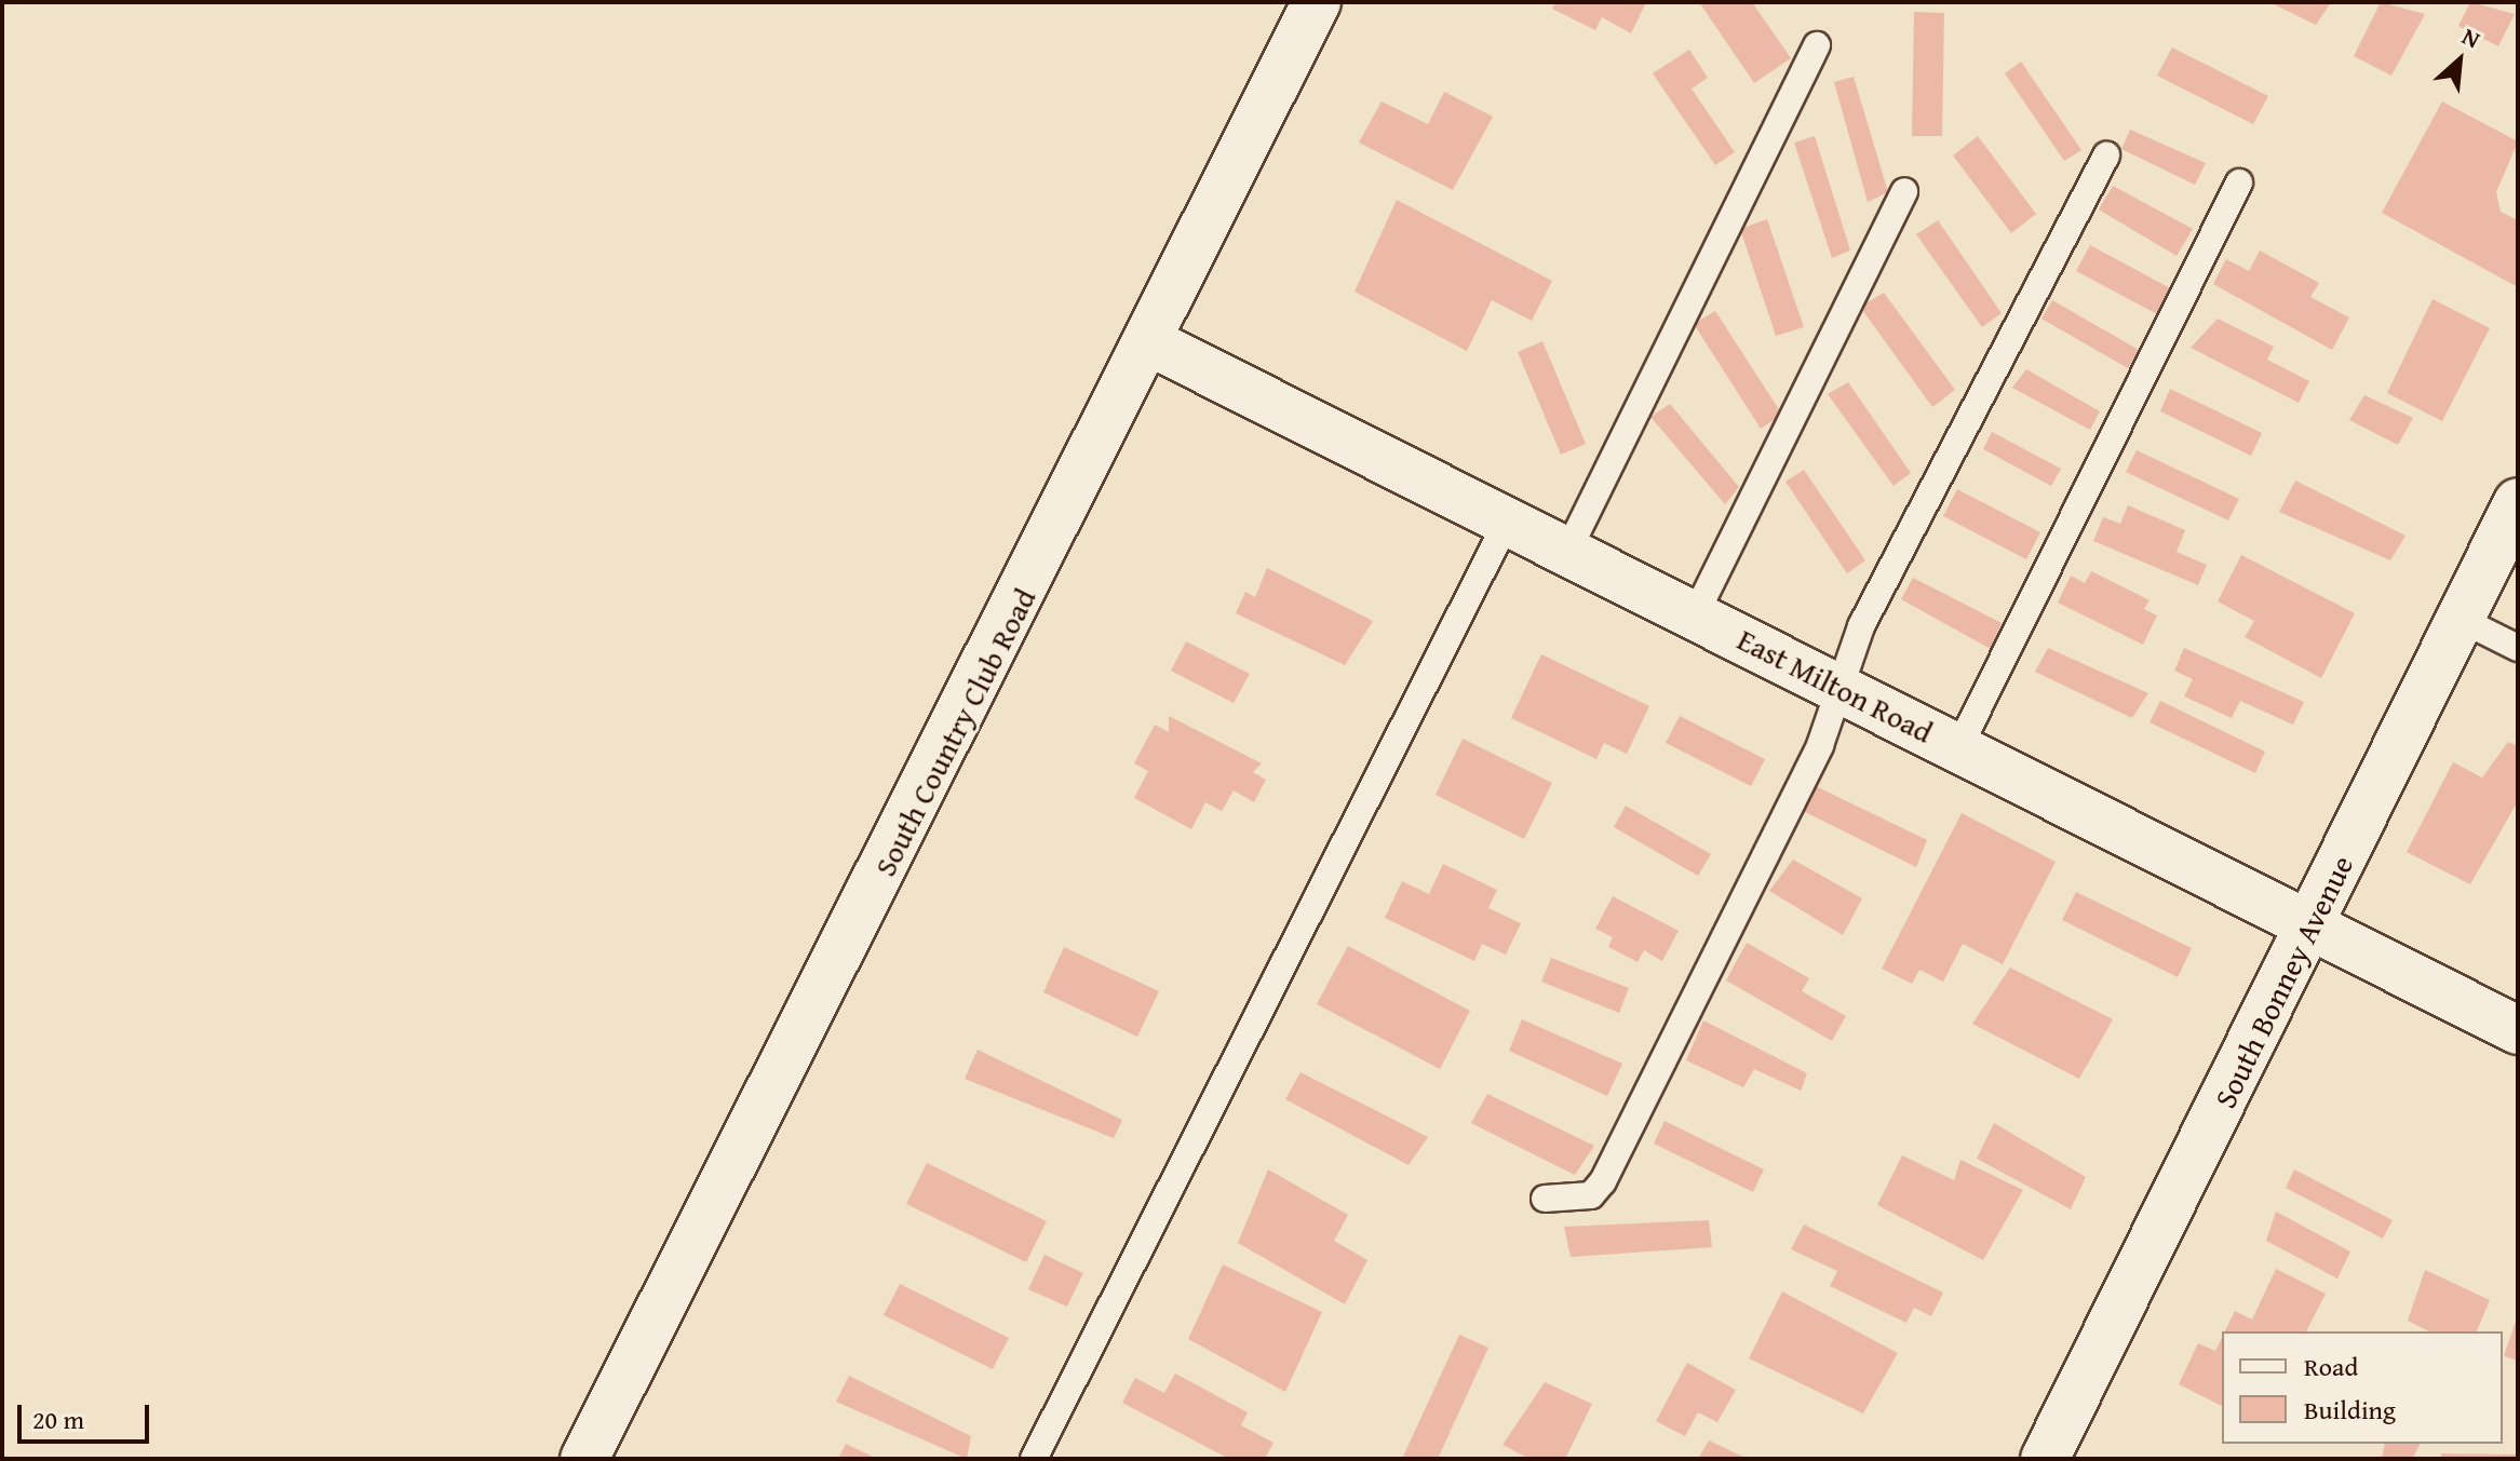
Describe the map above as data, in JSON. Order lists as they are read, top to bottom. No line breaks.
{"streets":{"street":["East Milton Road","South Country Club Road","South Bonney Avenue"]},"crossings":[["East Milton Road","South Country Club Road"],["East Milton Road","South Bonney Avenue"]],"legend":["Road","Building"],"scale_bar":"20 m","north":"top right"}
